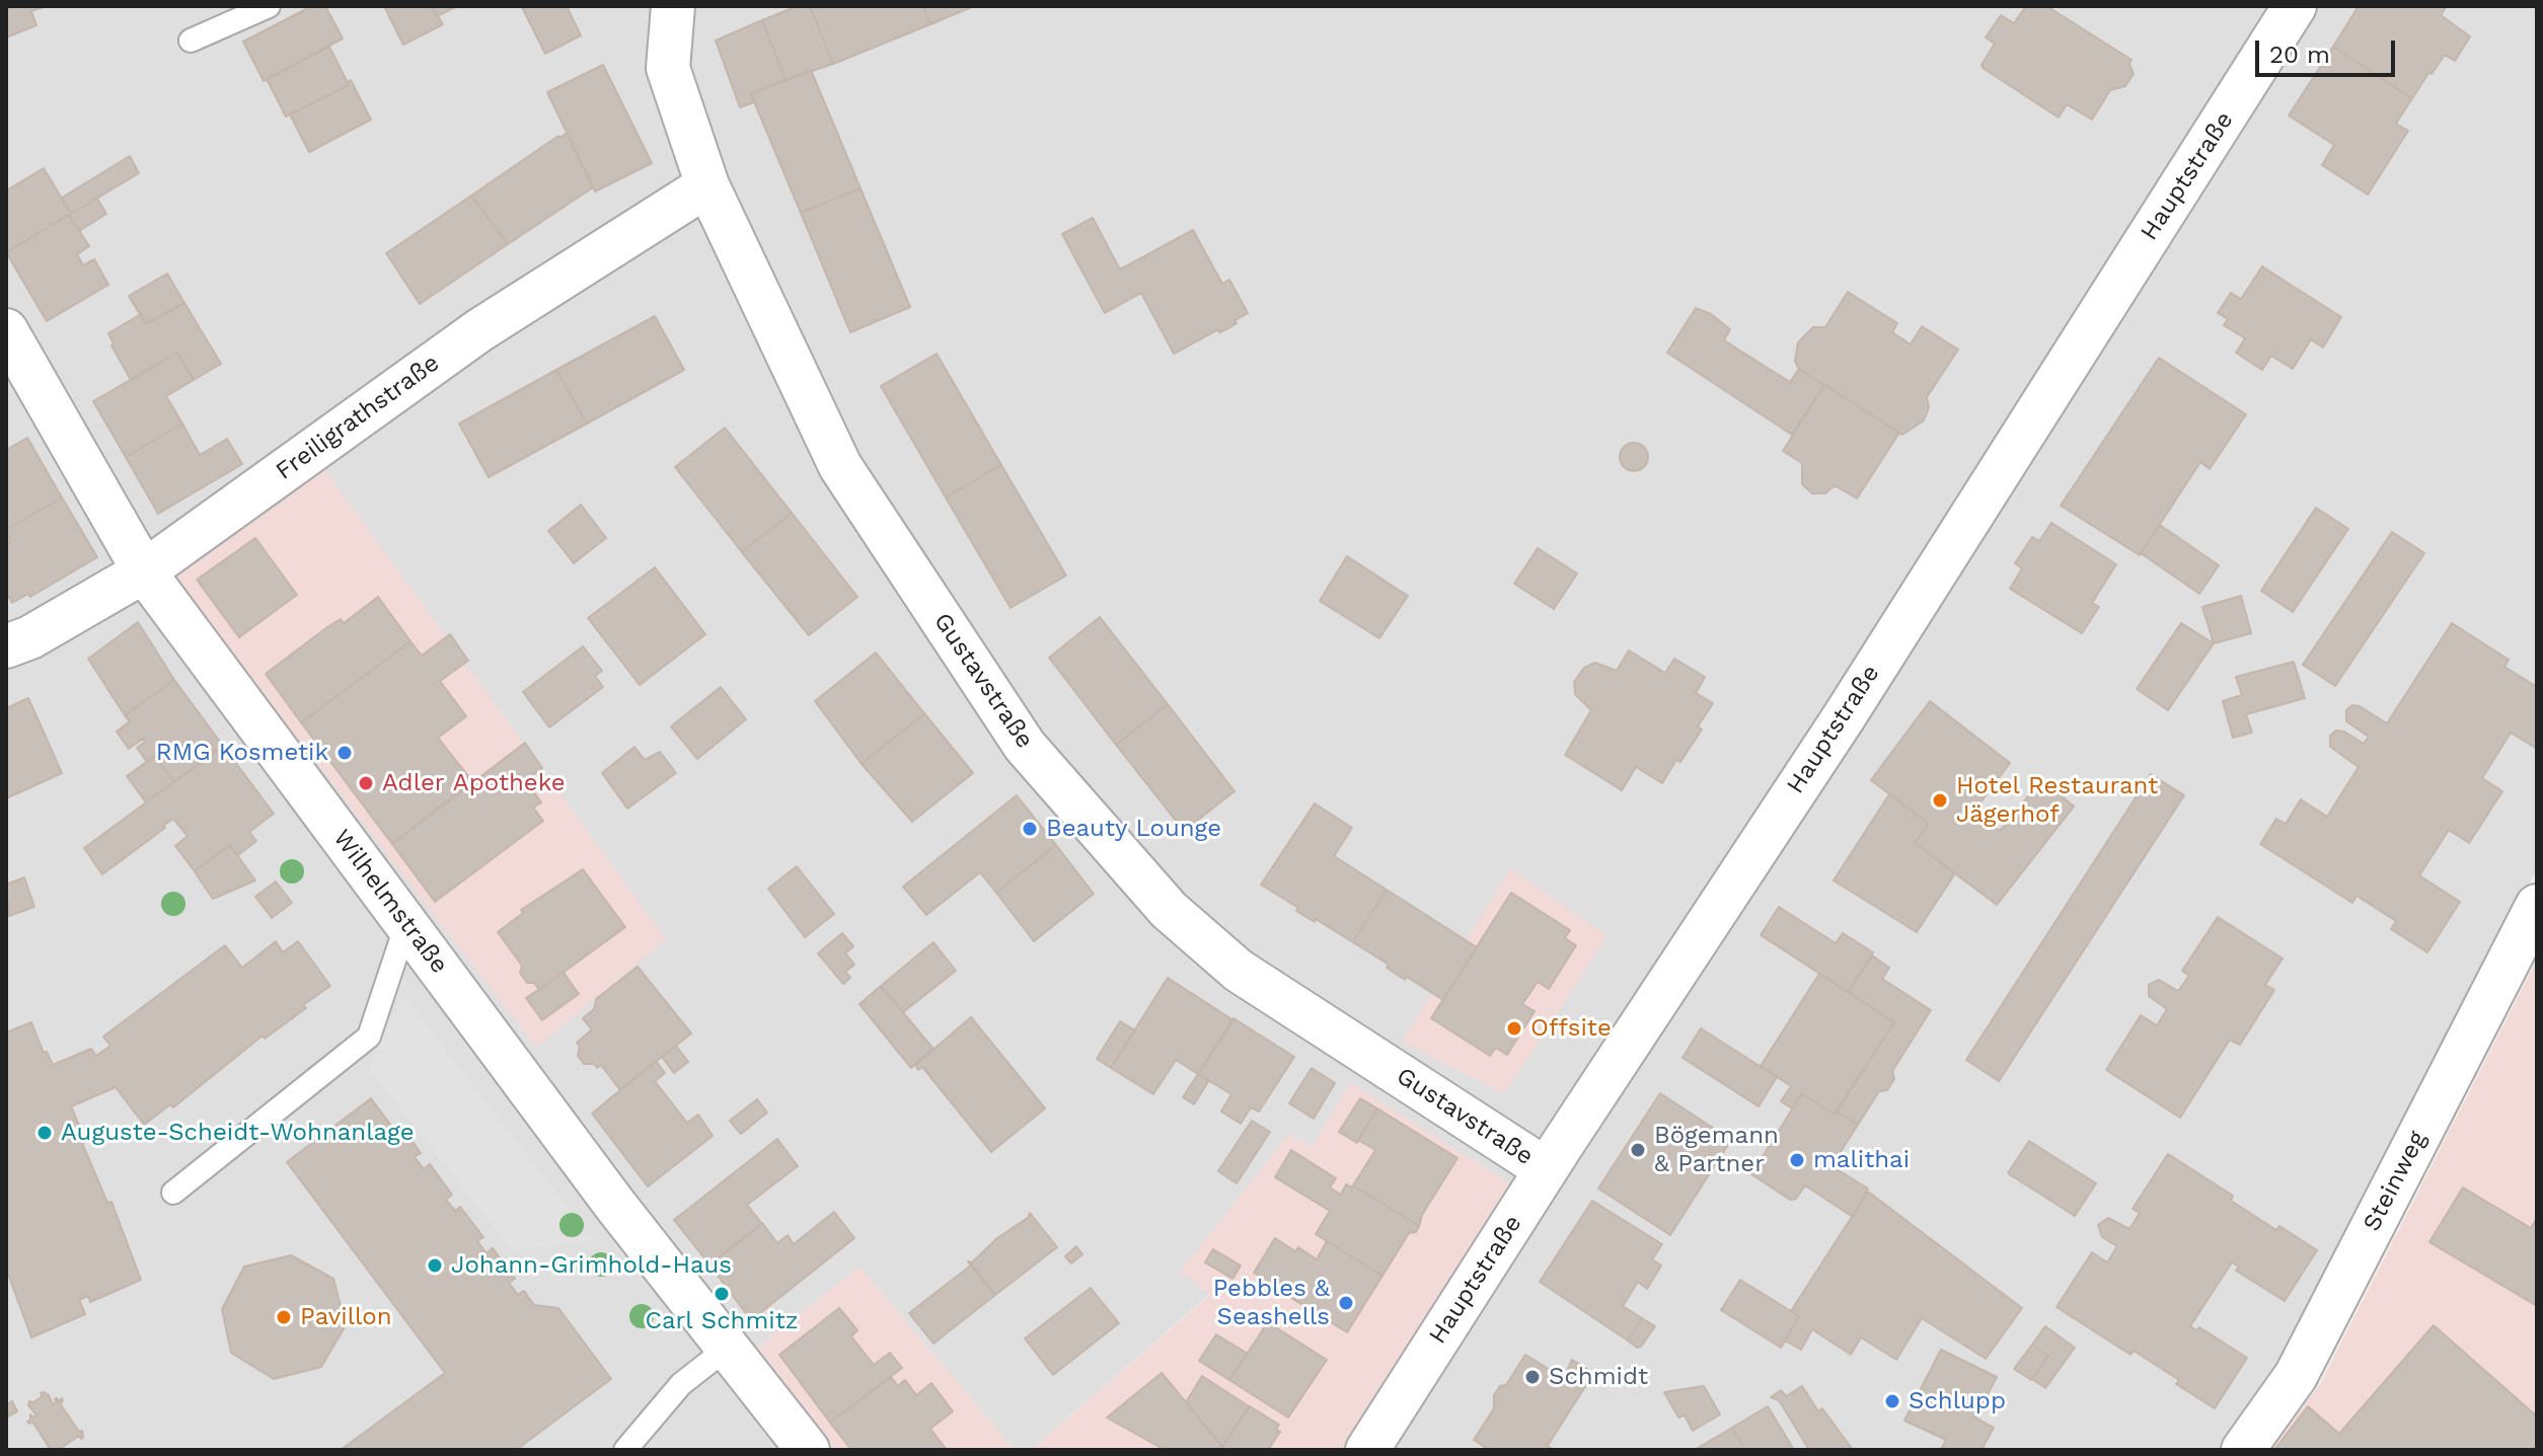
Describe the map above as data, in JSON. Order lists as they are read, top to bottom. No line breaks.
{"streets":{"street":["Hauptstraße","Freiligrathstraße","Gustavstraße","Wilhelmstraße","Steinweg"]},"crossings":[["Hauptstraße","Gustavstraße"],["Freiligrathstraße","Gustavstraße"],["Freiligrathstraße","Wilhelmstraße"]],"places":["RMG Kosmetik","Adler Apotheke","Hotel Restaurant Jägerhof","Beauty Lounge","Offsite","Auguste-Scheidt-Wohnanlage","Bögemann & Partner","malithai","Johann-Grimhold-Haus","Carl Schmitz","Pebbles & Seashells","Pavillon","Schmidt","Schlupp"],"scale_bar":"20 m"}
